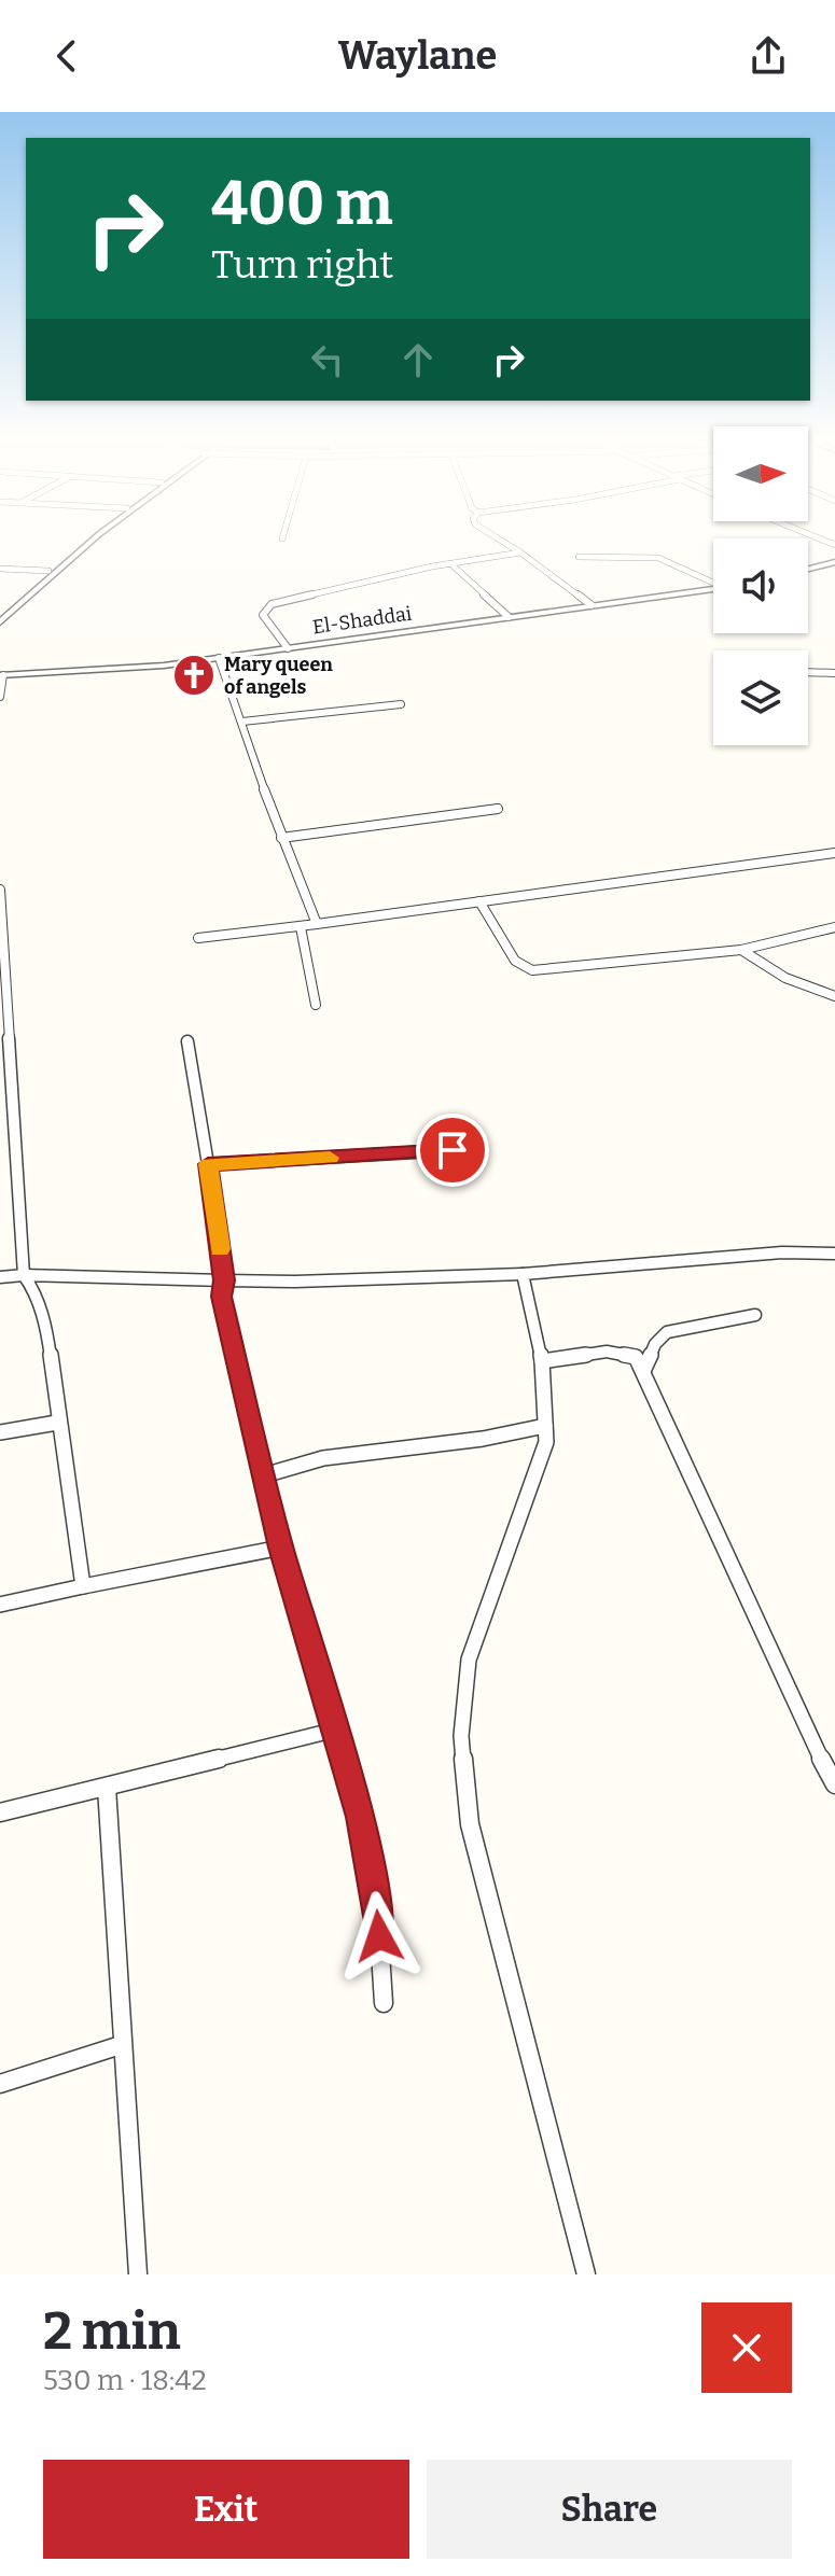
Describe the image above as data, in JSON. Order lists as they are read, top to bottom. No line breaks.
{"streets":{"street":["El-Shaddai"]},"places":{"church":["Mary queen of angels"]},"north":"right","page":{"header":"Waylane","turn":["400 m","Turn right"],"heading":["2 min","530 m · 18:42"],"buttons":["Exit","Share"]}}
